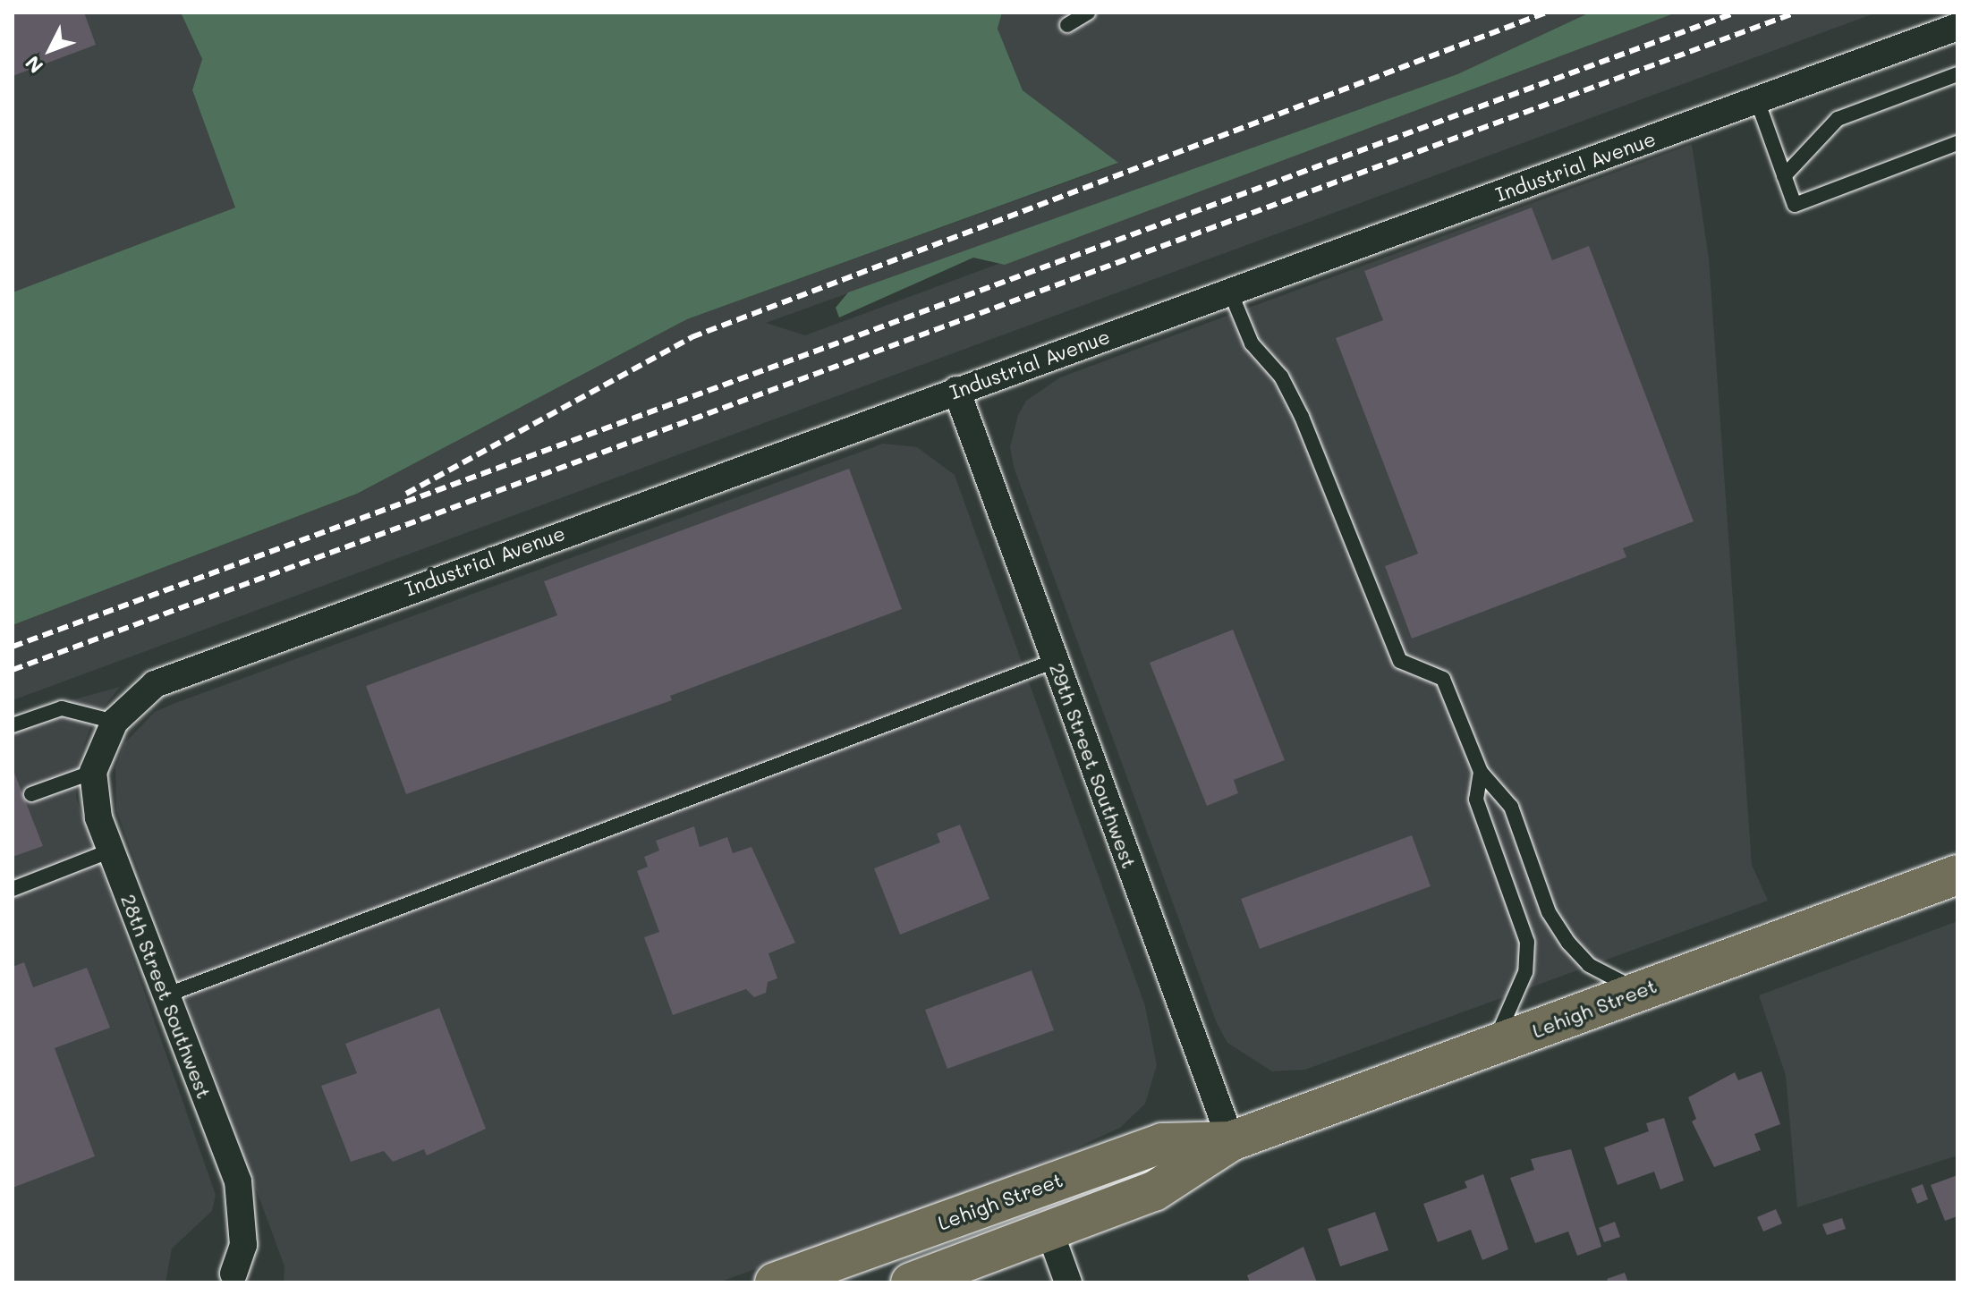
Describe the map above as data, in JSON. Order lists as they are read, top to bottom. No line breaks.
{"streets":{"highway":["Lehigh Street"],"street":["Industrial Avenue","29th Street Southwest","28th Street Southwest"]},"crossings":[["Industrial Avenue","29th Street Southwest"],["29th Street Southwest","Lehigh Street"]],"north":"bottom left"}
